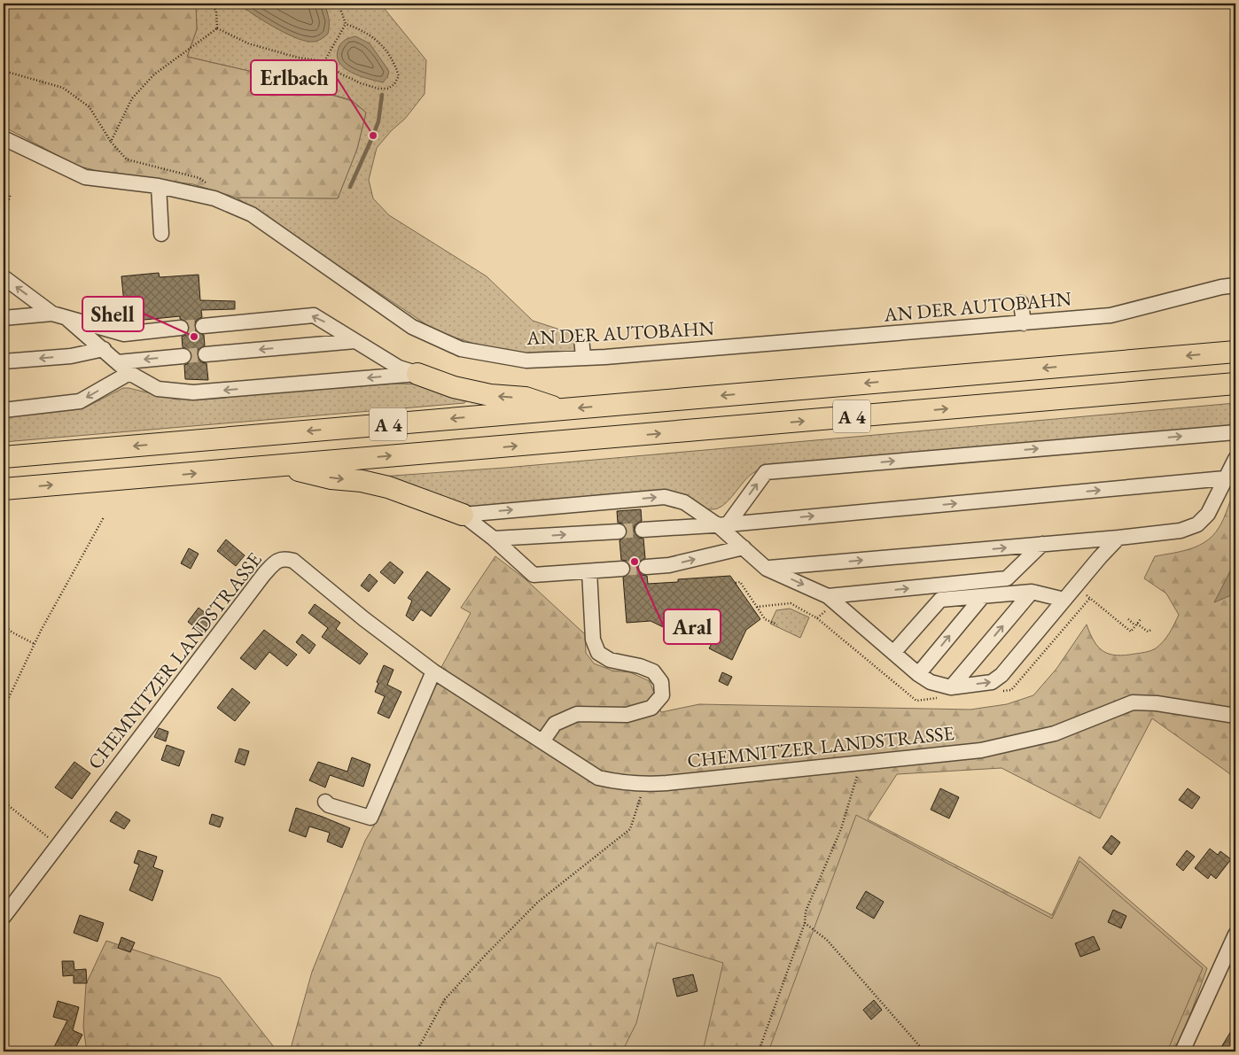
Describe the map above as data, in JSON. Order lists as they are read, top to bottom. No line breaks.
{"streets":{"highway":["A 4"],"street":["AN DER AUTOBAHN","CHEMNITZER LANDSTRASSE"]},"places":["Erlbach","Shell","Aral"]}
